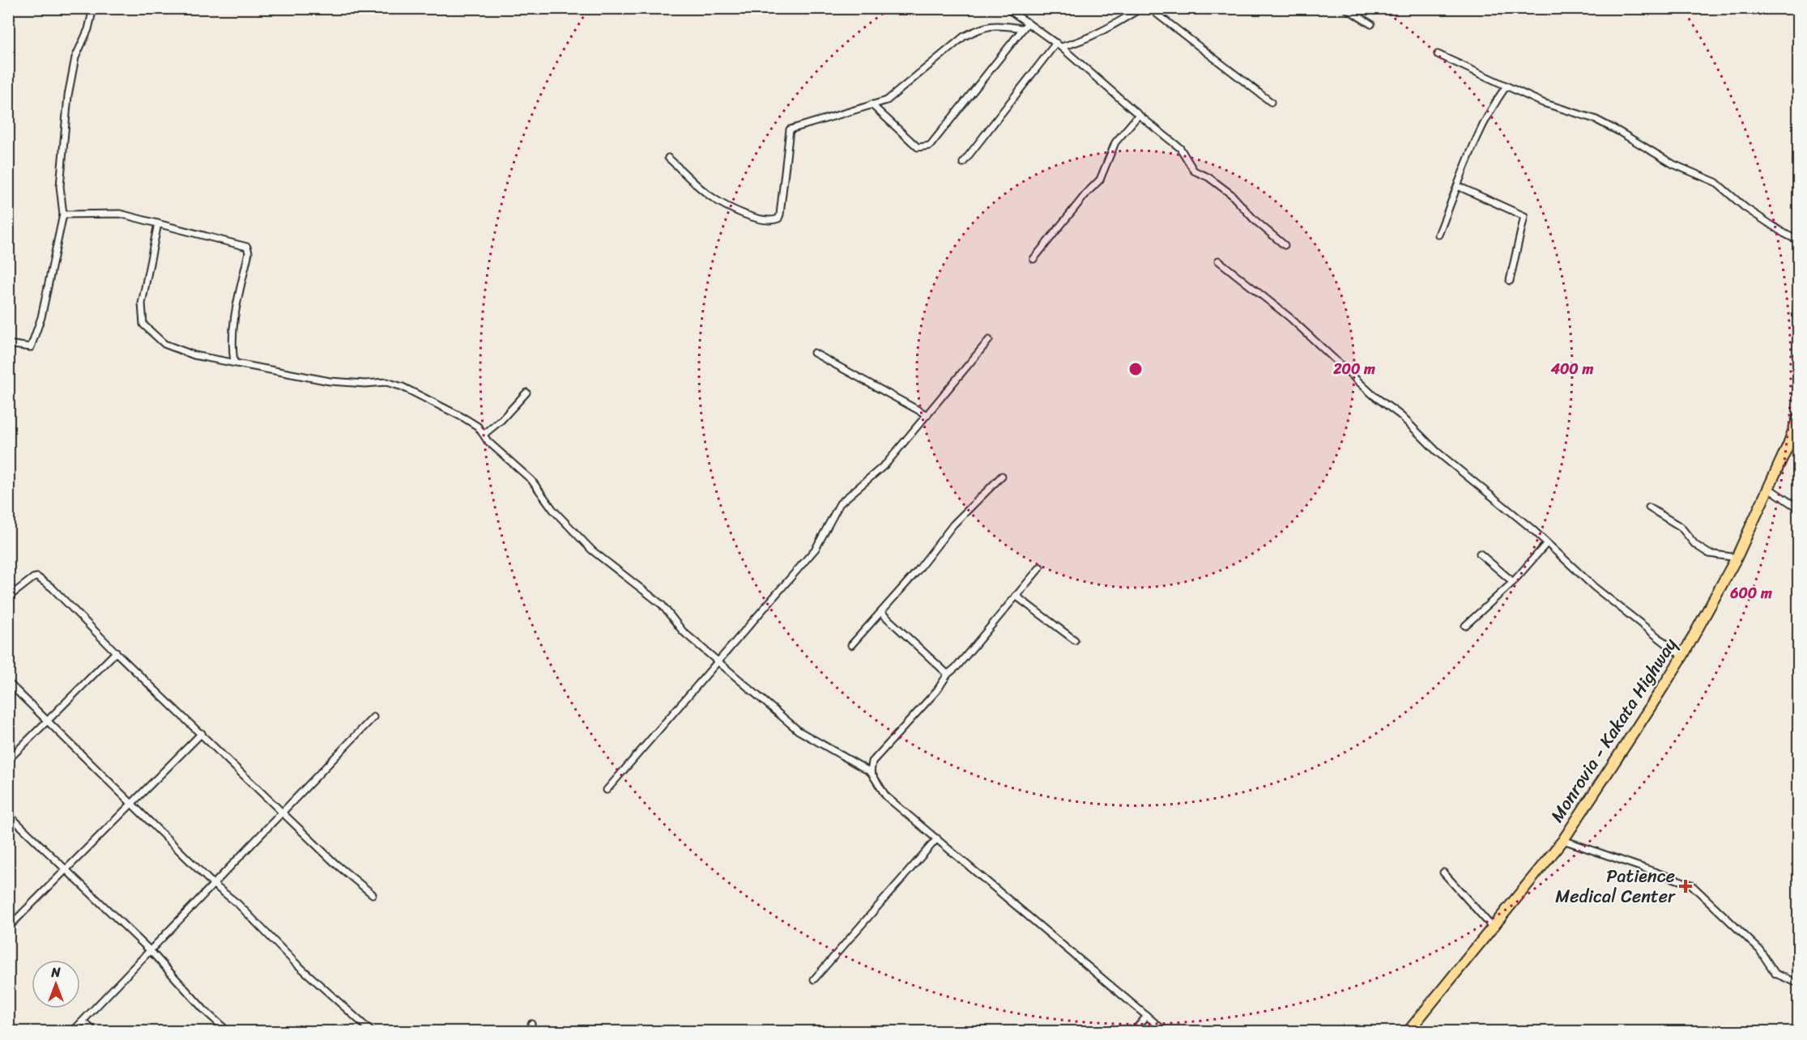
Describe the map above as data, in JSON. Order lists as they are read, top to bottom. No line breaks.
{"streets":{"highway":["Monrovia - Kakata Highway"]},"places":{"health":["Patience Medical Center"]},"north":"top","rings":["200 m","400 m","600 m"]}
